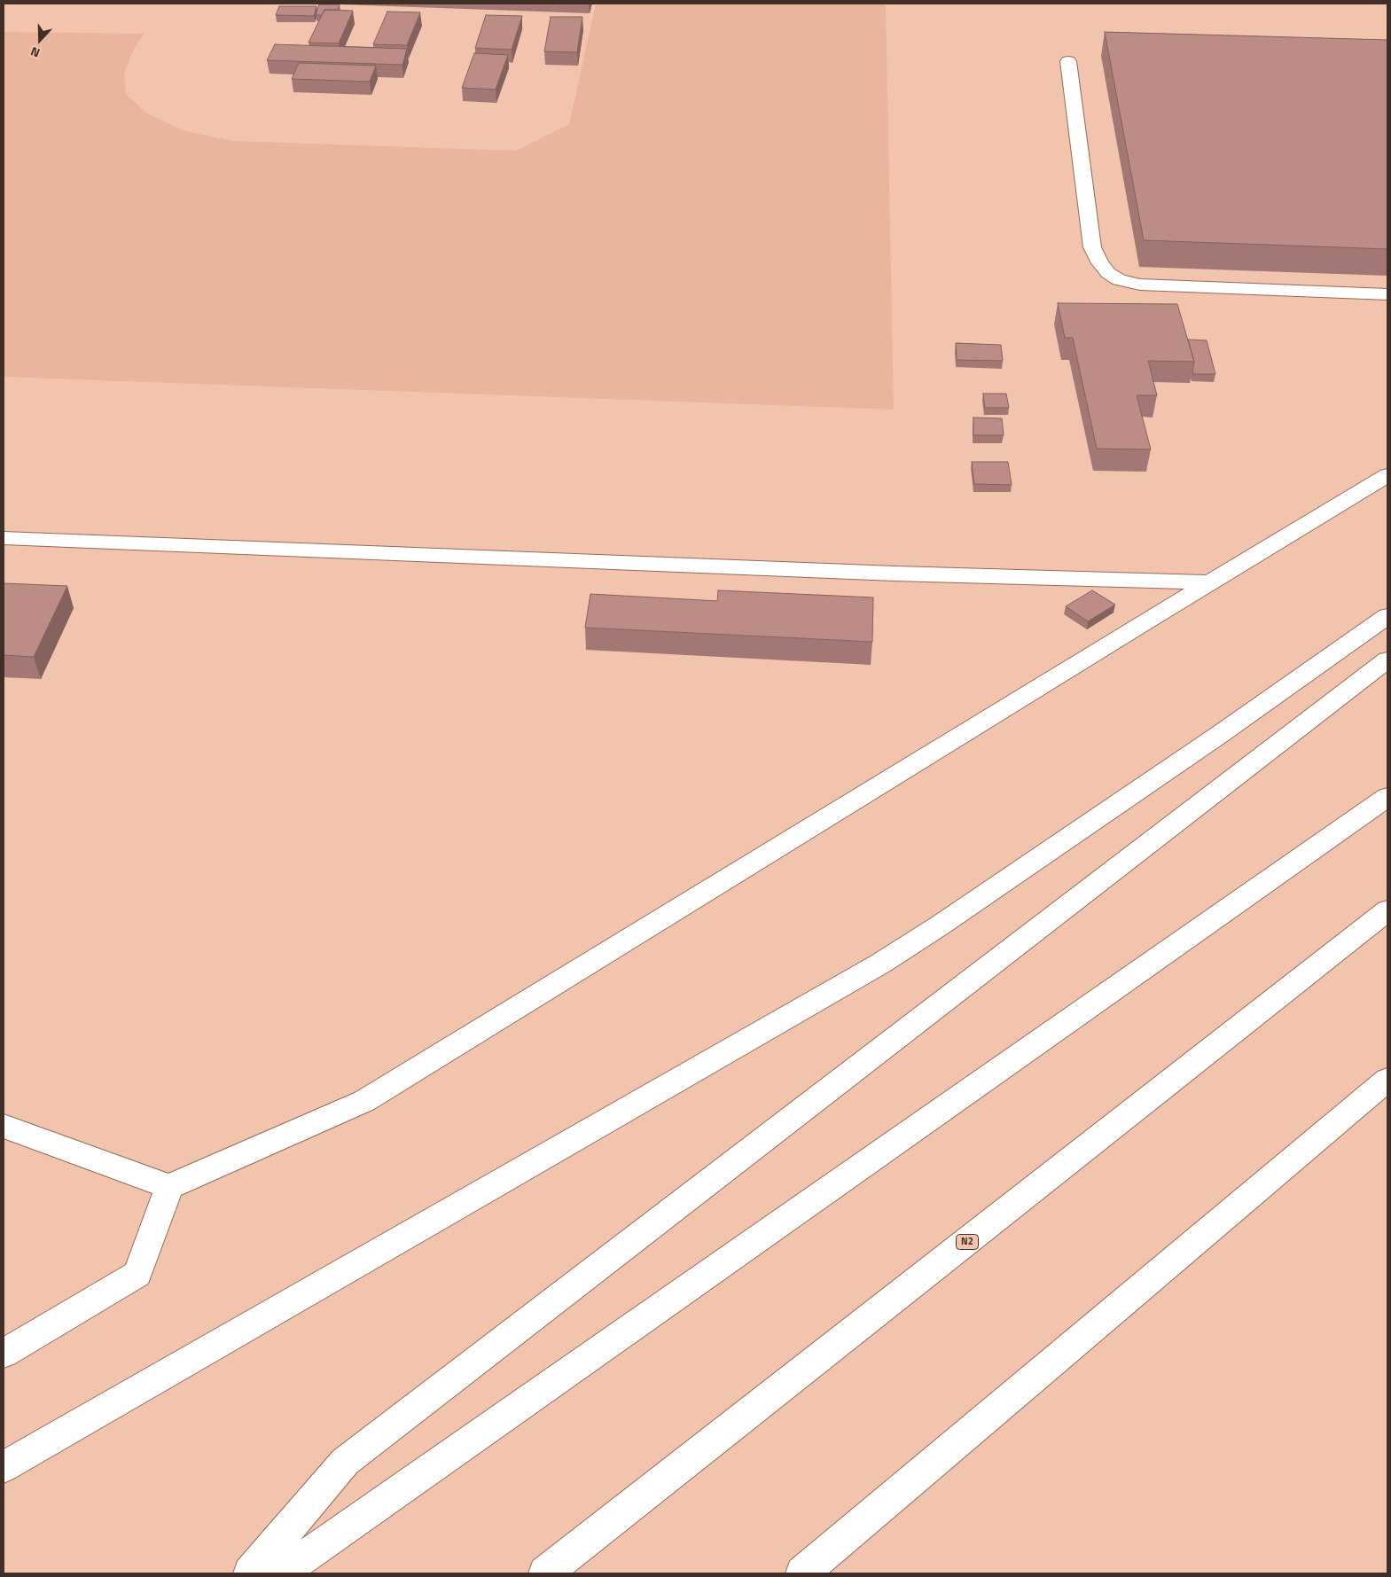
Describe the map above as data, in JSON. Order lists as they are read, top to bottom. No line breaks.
{"streets":{"main road":["N2"]},"north":"bottom"}
